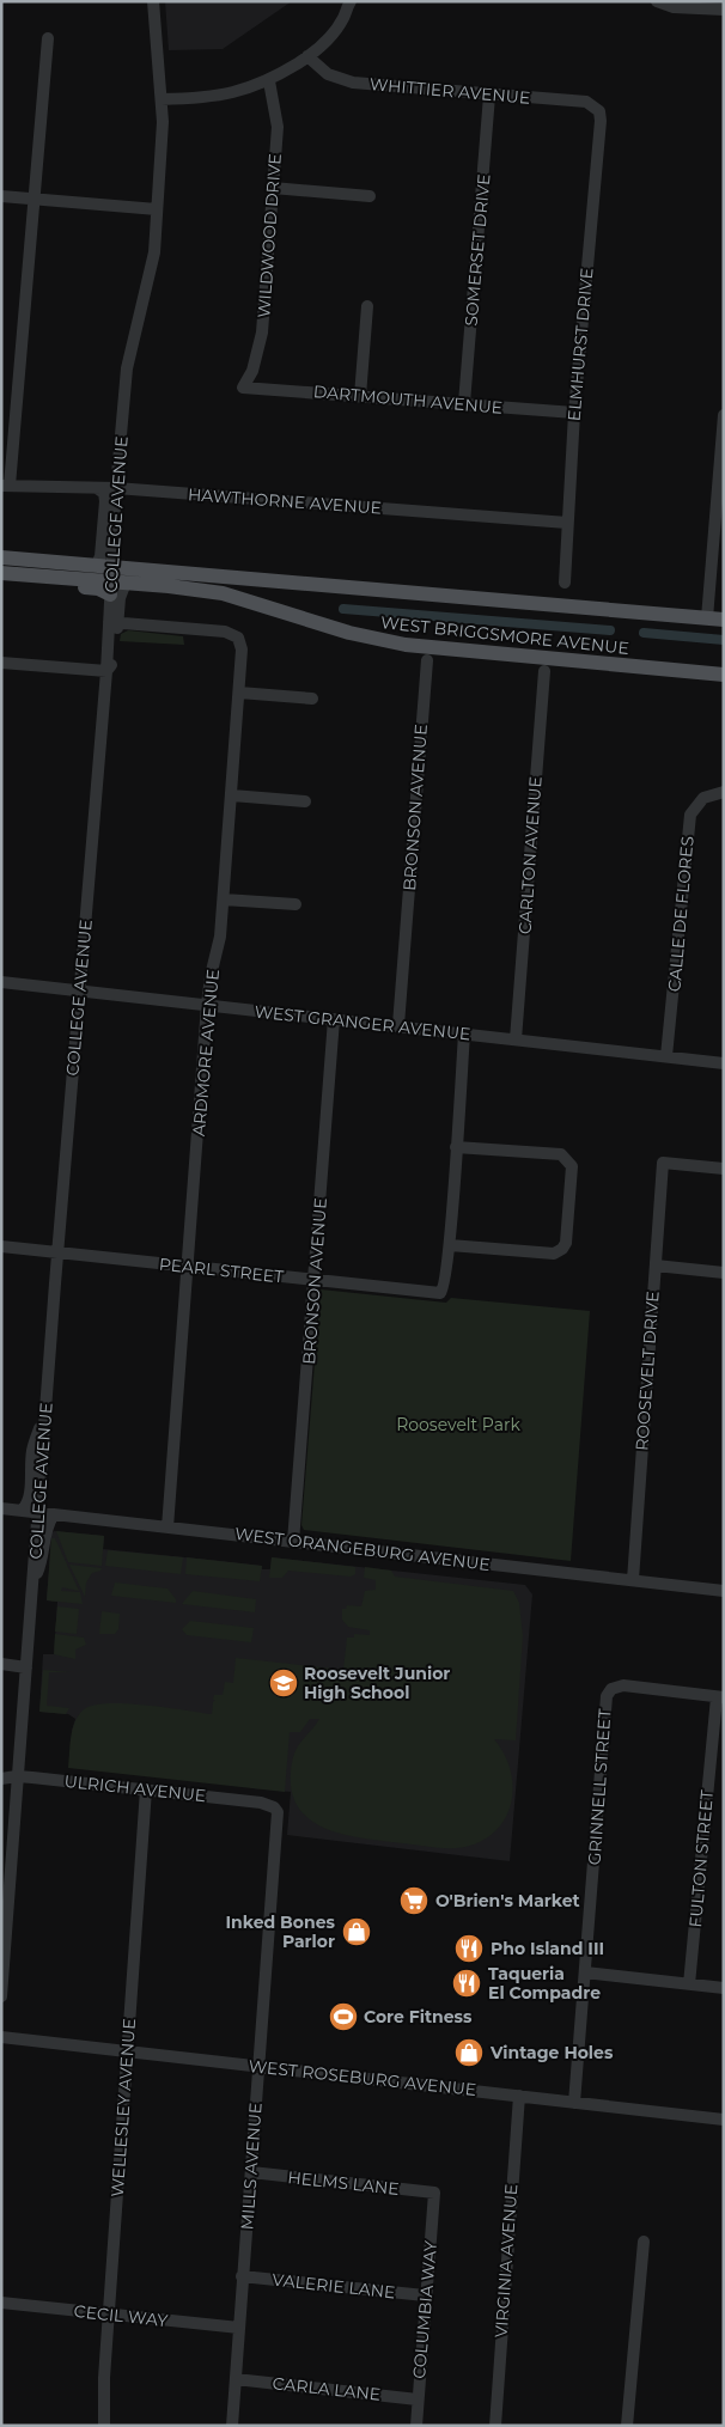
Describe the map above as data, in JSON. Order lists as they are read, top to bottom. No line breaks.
{"streets":{"main road":["WEST BRIGGSMORE AVENUE"],"street":["WHITTIER AVENUE","WILDWOOD DRIVE","SOMERSET DRIVE","ELMHURST DRIVE","DARTMOUTH AVENUE","HAWTHORNE AVENUE","COLLEGE AVENUE","BRONSON AVENUE","CARLTON AVENUE","CALLE DE FLORES","WEST GRANGER AVENUE","ARDMORE AVENUE","PEARL STREET","ROOSEVELT DRIVE","WEST ORANGEBURG AVENUE","GRINNELL STREET","ULRICH AVENUE","FULTON STREET","WEST ROSEBURG AVENUE","WELLESLEY AVENUE","MILLS AVENUE","HELMS LANE","VIRGINIA AVENUE","VALERIE LANE","COLUMBIA WAY","CECIL WAY","CARLA LANE"]},"crossings":[["WHITTIER AVENUE","SOMERSET DRIVE"],["WHITTIER AVENUE","ELMHURST DRIVE"],["WILDWOOD DRIVE","DARTMOUTH AVENUE"],["SOMERSET DRIVE","DARTMOUTH AVENUE"],["ELMHURST DRIVE","DARTMOUTH AVENUE"],["ELMHURST DRIVE","HAWTHORNE AVENUE"],["HAWTHORNE AVENUE","COLLEGE AVENUE"],["COLLEGE AVENUE","WEST BRIGGSMORE AVENUE"],["COLLEGE AVENUE","WEST GRANGER AVENUE"],["COLLEGE AVENUE","ARDMORE AVENUE"],["COLLEGE AVENUE","PEARL STREET"],["COLLEGE AVENUE","WEST ORANGEBURG AVENUE"],["COLLEGE AVENUE","ULRICH AVENUE"],["BRONSON AVENUE","WEST GRANGER AVENUE"],["BRONSON AVENUE","PEARL STREET"],["BRONSON AVENUE","WEST ORANGEBURG AVENUE"],["CARLTON AVENUE","WEST GRANGER AVENUE"],["CALLE DE FLORES","WEST GRANGER AVENUE"],["WEST GRANGER AVENUE","ARDMORE AVENUE"],["ARDMORE AVENUE","PEARL STREET"],["ARDMORE AVENUE","WEST ORANGEBURG AVENUE"],["ROOSEVELT DRIVE","WEST ORANGEBURG AVENUE"],["GRINNELL STREET","FULTON STREET"],["GRINNELL STREET","WEST ROSEBURG AVENUE"],["ULRICH AVENUE","WELLESLEY AVENUE"],["ULRICH AVENUE","MILLS AVENUE"],["WEST ROSEBURG AVENUE","WELLESLEY AVENUE"],["WEST ROSEBURG AVENUE","MILLS AVENUE"],["WEST ROSEBURG AVENUE","VIRGINIA AVENUE"],["WELLESLEY AVENUE","CECIL WAY"],["MILLS AVENUE","HELMS LANE"],["MILLS AVENUE","VALERIE LANE"],["MILLS AVENUE","CECIL WAY"],["MILLS AVENUE","CARLA LANE"],["HELMS LANE","COLUMBIA WAY"],["VALERIE LANE","COLUMBIA WAY"],["COLUMBIA WAY","CARLA LANE"]],"parks":["Roosevelt Park"],"places":{"school or university":["Roosevelt Junior High School"],"supermarket":["O'Brien's Market"],"shop":["Inked Bones Parlor","Vintage Holes"],"restaurant":["Pho Island III","Taqueria El Compadre"],"sports":["Core Fitness"]}}
